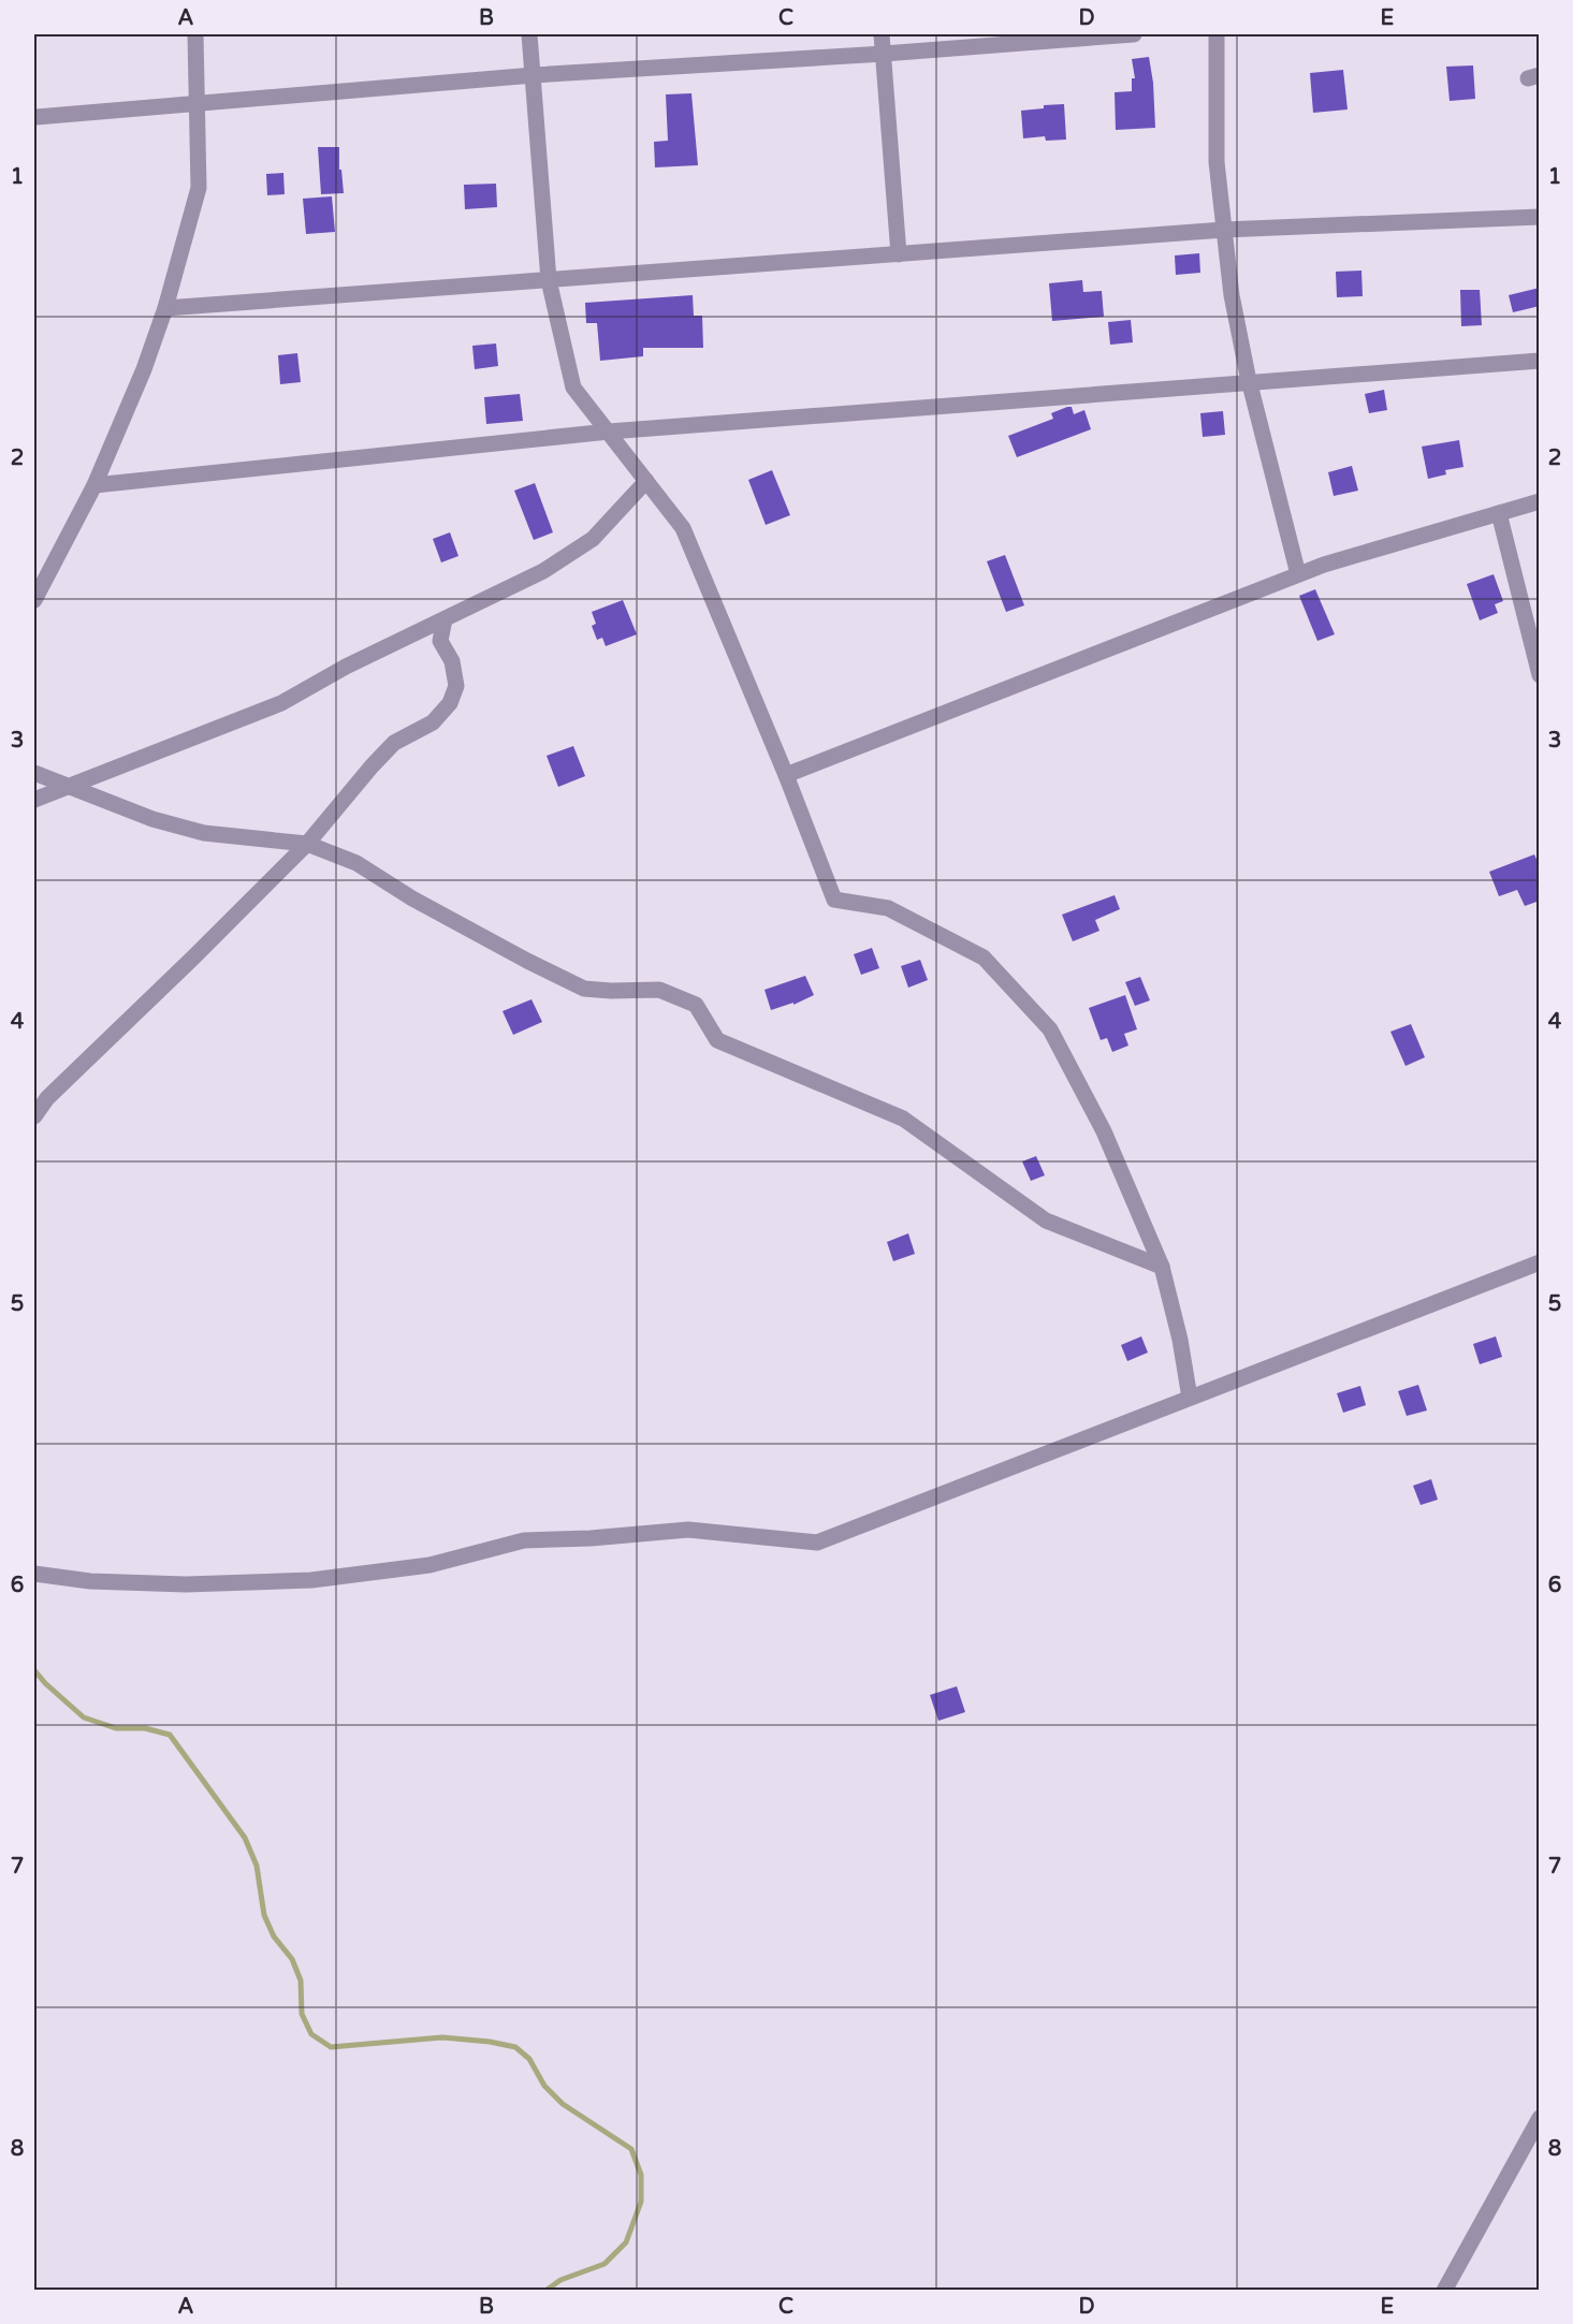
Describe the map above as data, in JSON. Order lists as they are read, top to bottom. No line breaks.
{"grid":{"columns":["A","B","C","D","E"],"rows":["1","2","3","4","5","6","7","8"]}}
